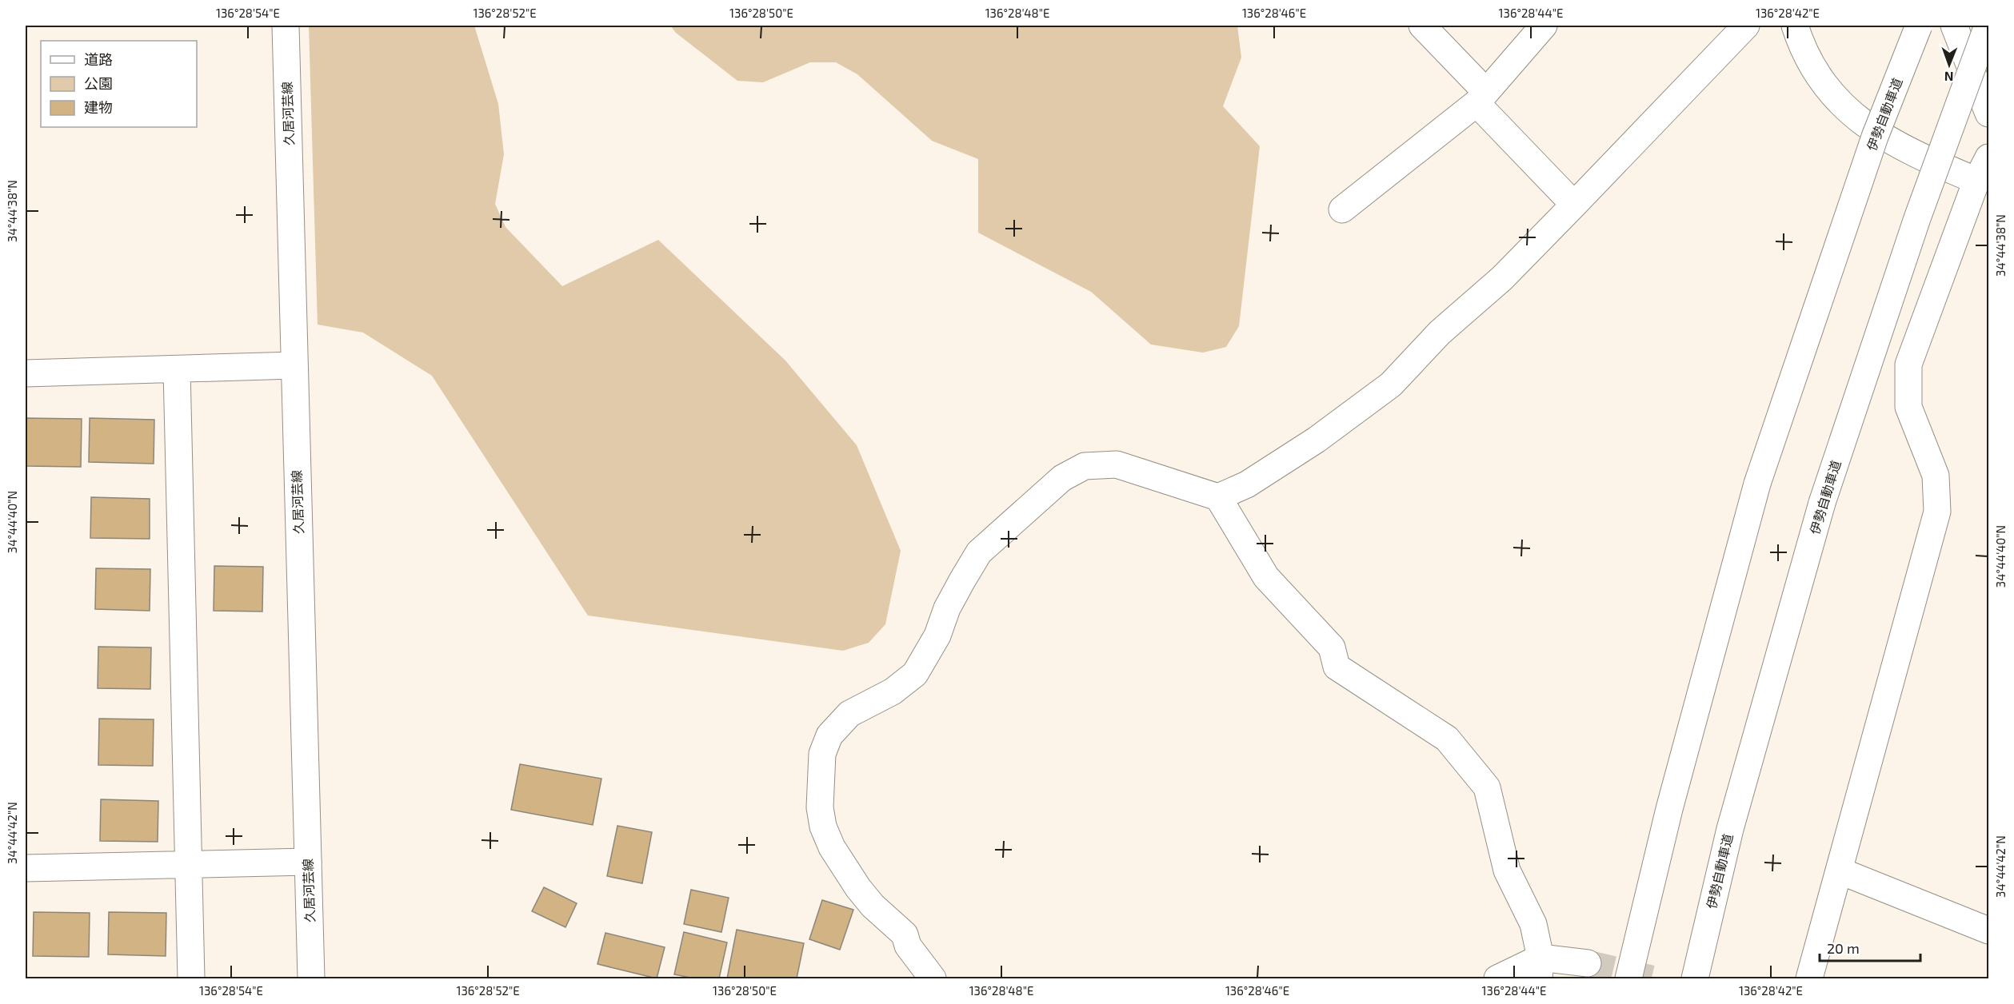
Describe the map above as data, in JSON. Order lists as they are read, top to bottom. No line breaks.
{"streets":{"main road":["久居河芸線","伊勢自動車道"]},"legend":["道路","公園","建物"],"scale_bar":"20 m","north":"bottom","coordinates":["136°28'54\"E","136°28'52\"E","136°28'50\"E","136°28'48\"E","136°28'46\"E","136°28'44\"E","136°28'42\"E","34°44'38\"N","34°44'40\"N","34°44'42\"N"]}
